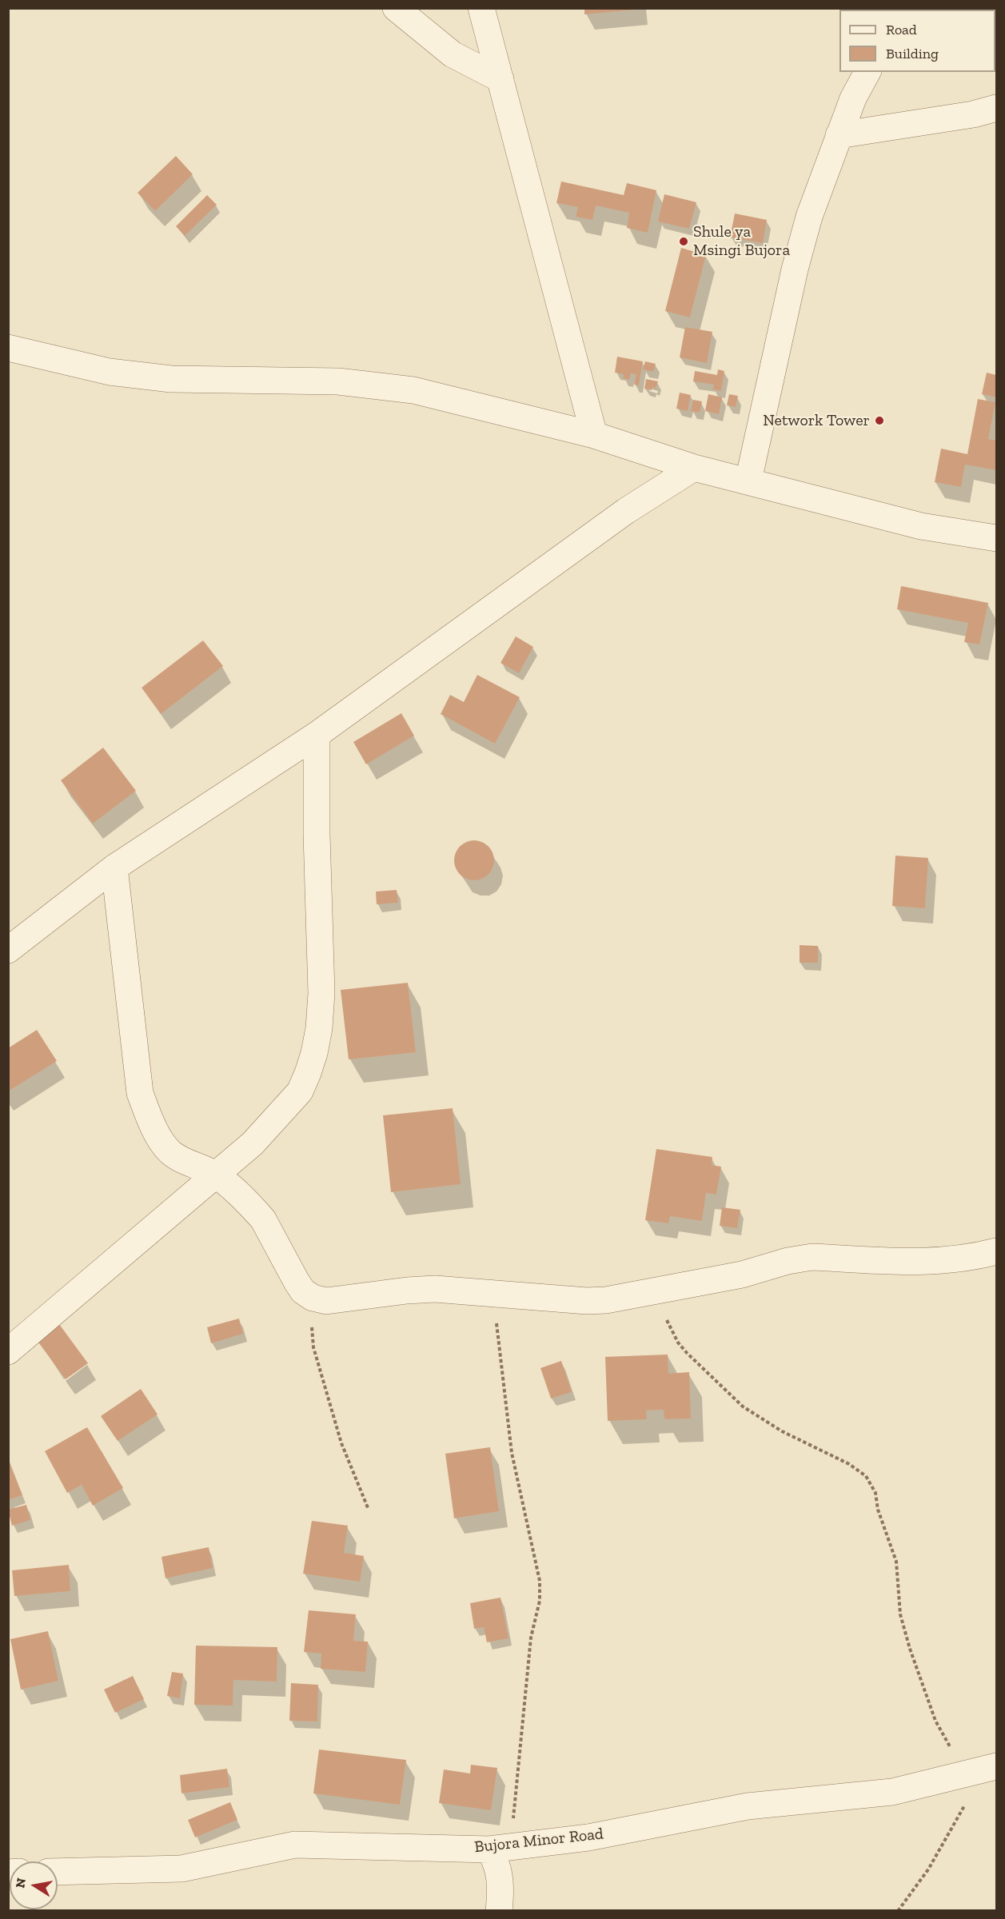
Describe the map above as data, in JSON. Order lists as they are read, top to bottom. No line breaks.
{"streets":{"street":["Bujora Minor Road"]},"places":["Shule ya Msingi Bujora","Network Tower"],"legend":["Road","Building"],"north":"left"}
